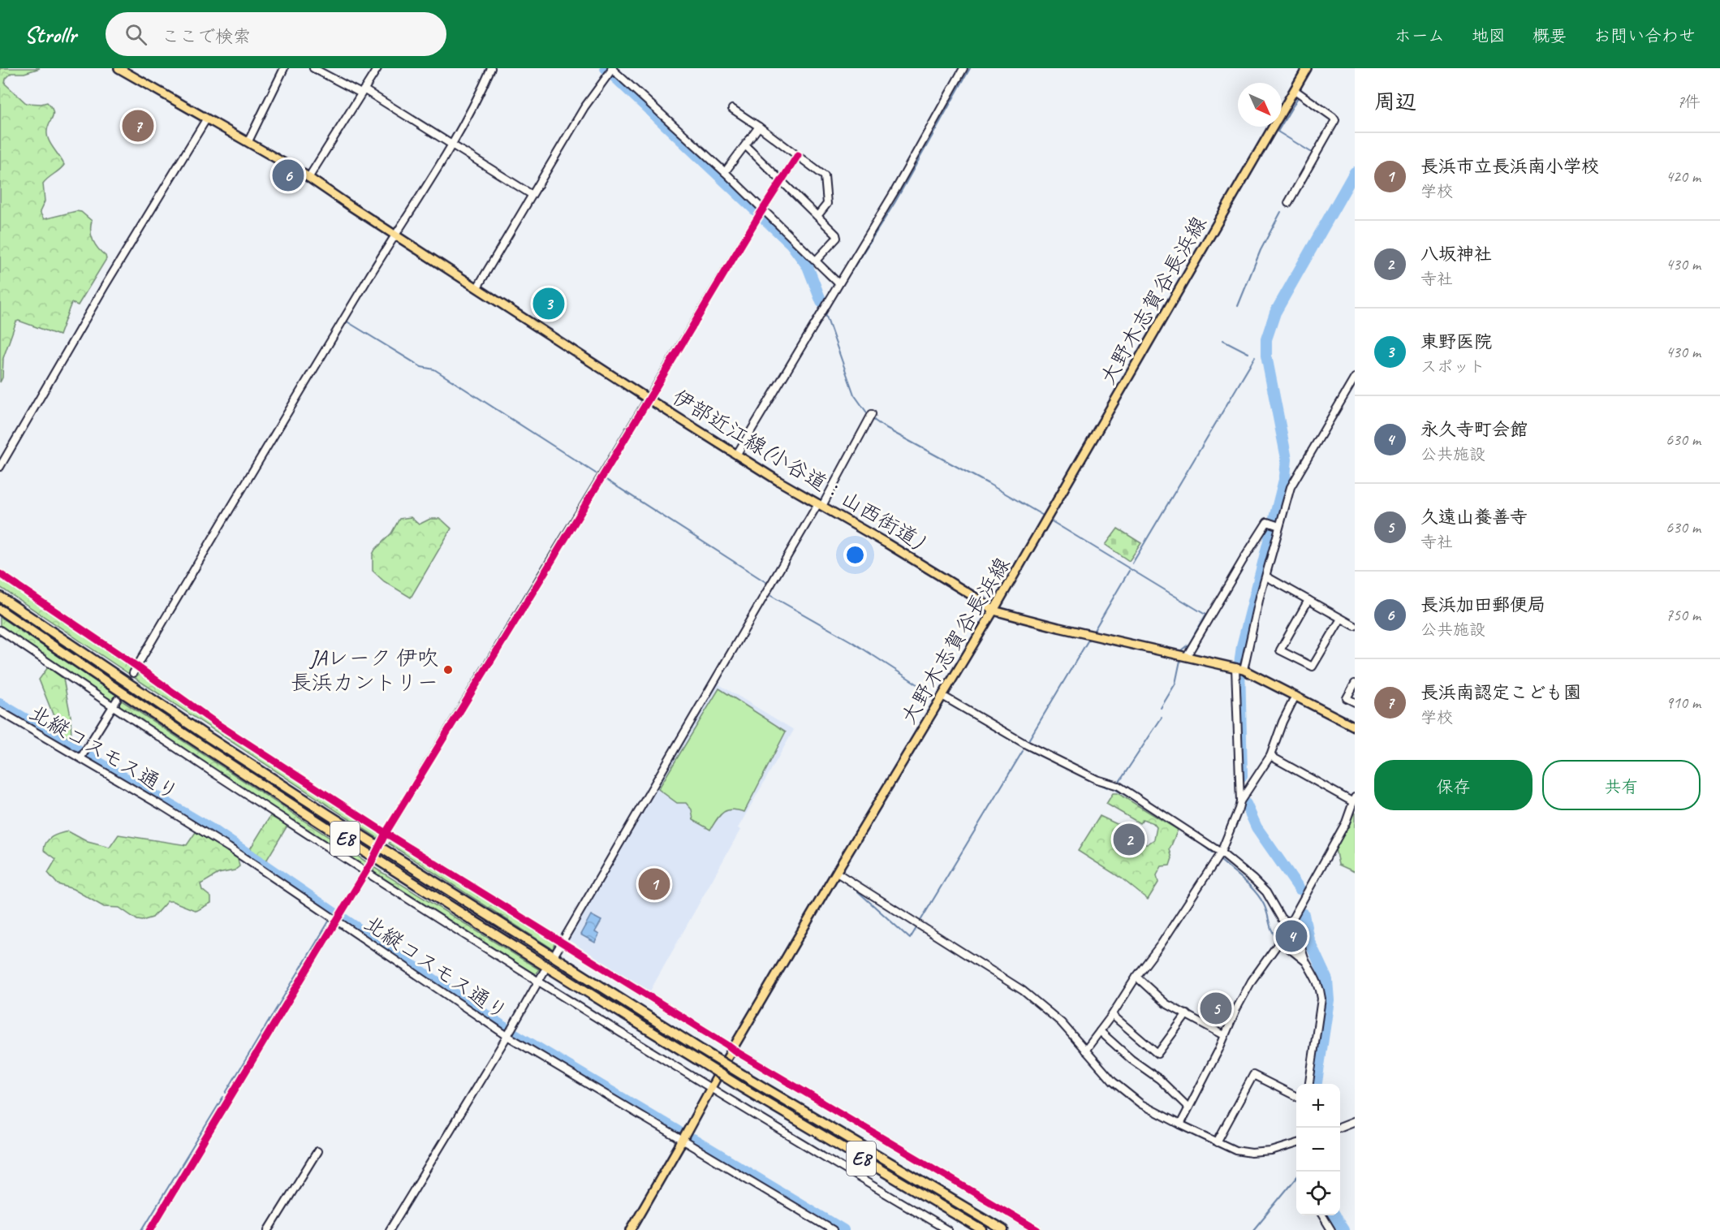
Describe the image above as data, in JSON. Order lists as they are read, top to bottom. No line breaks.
{"streets":{"highway":["E8"],"main road":["大野木志賀谷長浜線","伊部近江線(小谷道：山西街道)"],"street":["北縦コスモス通り"]},"crossings":[["大野木志賀谷長浜線","伊部近江線(小谷道：山西街道)"],["大野木志賀谷長浜線","北縦コスモス通り"]],"places":["JAレーク 伊吹 長浜カントリー"],"north":"bottom right","page":{"header":"Strollr","search":"ここで検索","nav":["ホーム","地図","概要","お問い合わせ"],"heading":["周辺","7件"],"pins":["7","6","3","2","1","4","5"],"list":[{"mark":"1","name":"長浜市立長浜南小学校","note":"学校","value":"420 m"},{"mark":"2","name":"八坂神社","note":"寺社","value":"430 m"},{"mark":"3","name":"東野医院","note":"スポット","value":"430 m"},{"mark":"4","name":"永久寺町会館","note":"公共施設","value":"630 m"},{"mark":"5","name":"久遠山養善寺","note":"寺社","value":"630 m"},{"mark":"6","name":"長浜加田郵便局","note":"公共施設","value":"750 m"},{"mark":"7","name":"長浜南認定こども園","note":"学校","value":"910 m"}],"buttons":["保存","共有"],"map_buttons":["+","−"]}}
